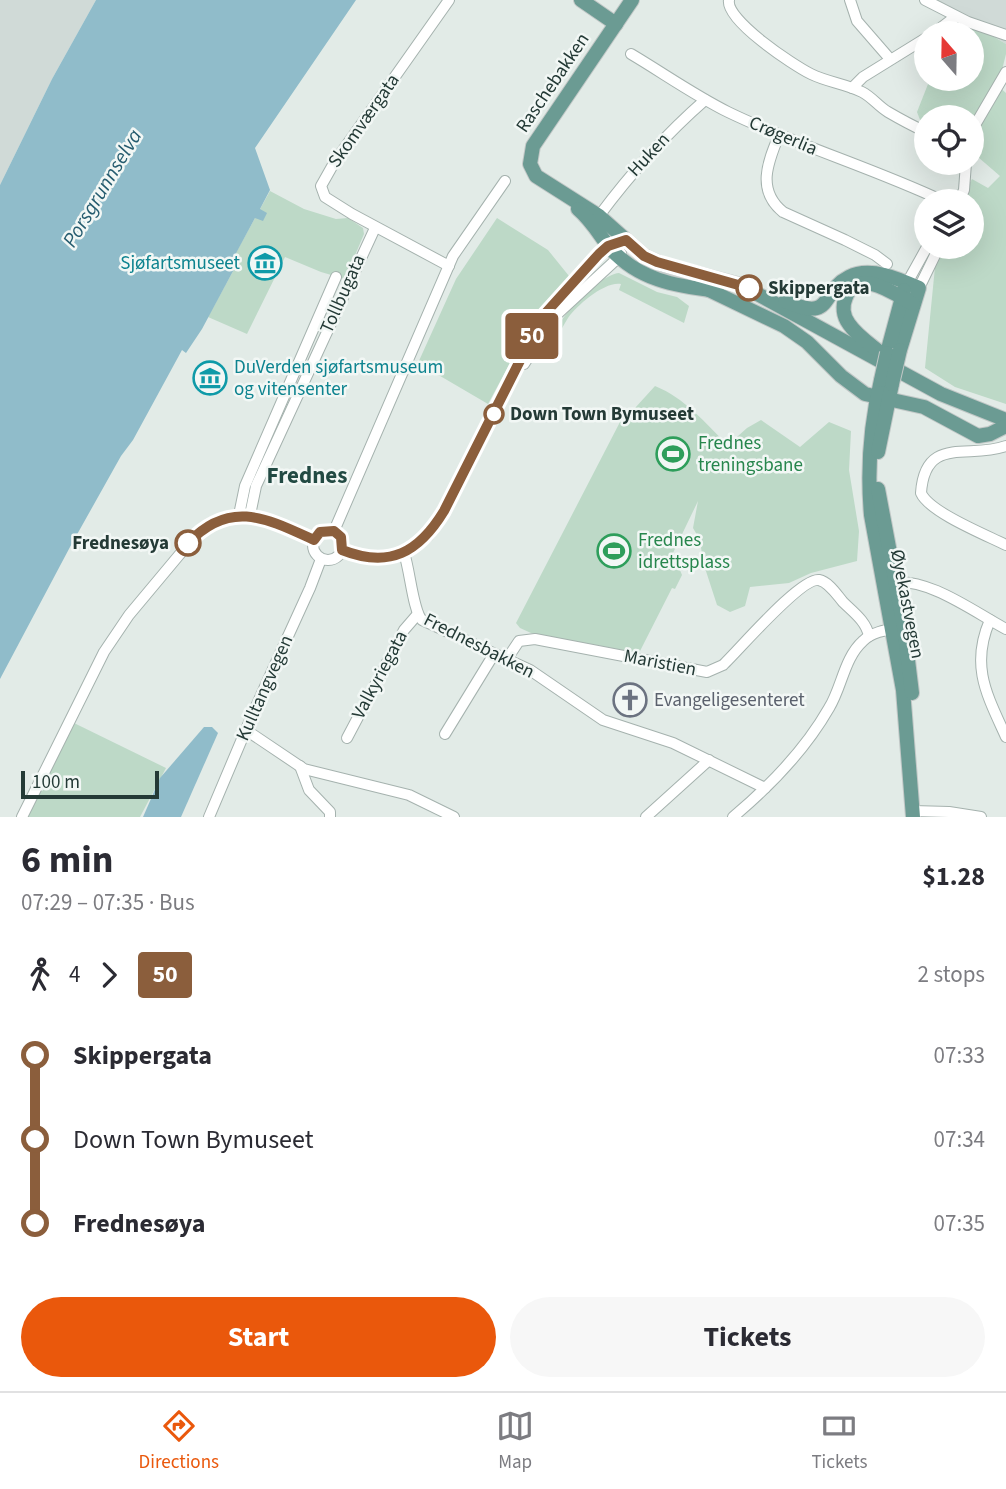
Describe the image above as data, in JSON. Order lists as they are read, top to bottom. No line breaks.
{"streets":{"main road":["Raschebakken","Øyekastvegen"],"street":["Skomværgata","Crøgerlia","Huken","Tollbugata","Frednesbakken","Maristien","Valkyriegata","Kulltangvegen"]},"crossings":[["Raschebakken","Huken"],["Skomværgata","Tollbugata"],["Crøgerlia","Huken"],["Frednesbakken","Maristien"],["Frednesbakken","Valkyriegata"]],"districts":["Frednes"],"water":["Porsgrunnselva"],"places":{"museum":["Sjøfartsmuseet","DuVerden sjøfartsmuseum og vitensenter"],"other":["Skippergata","Down Town Bymuseet","Frednesøya"],"sports":["Frednes treningsbane","Frednes idrettsplass"],"church":["Evangeligesenteret"]},"lines":["bus line 50"],"scale_bar":"100 m","north":"top","page":{"on_map":"50","scale":"100 m","heading":["6 min","07:29 – 07:35 · Bus","$1.28"],"legs":["4","50","2 stops"],"list":[{"name":"Skippergata","value":"07:33"},{"name":"Down Town Bymuseet","value":"07:34"},{"name":"Frednesøya","value":"07:35"}],"buttons":["Start","Tickets"],"tabs":["Directions","Map","Tickets"]}}
